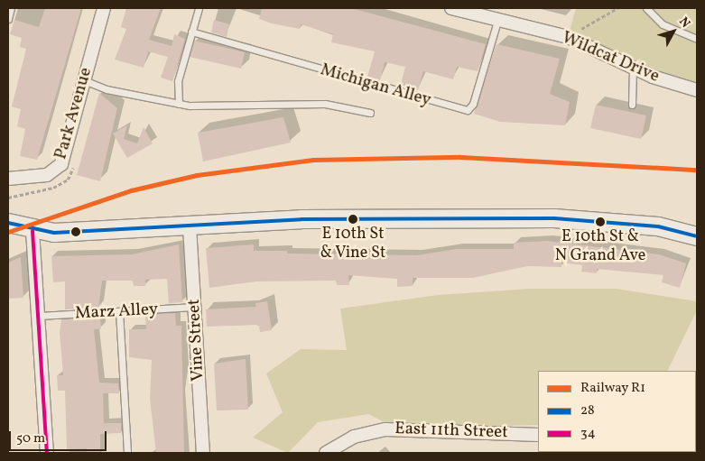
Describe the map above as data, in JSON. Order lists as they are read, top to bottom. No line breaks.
{"streets":{"street":["Wildcat Drive","Park Avenue","Vine Street","East 11th Street"],"lane":["Michigan Alley","Marz Alley"]},"crossings":[["Wildcat Drive","Michigan Alley"],["Marz Alley","Vine Street"]],"places":["E 10th St & Vine St","E 10th St & N Grand Ave"],"lines":["rail line R1","transit line 28","transit line 34"],"legend":["Railway R1","28","34"],"scale_bar":"50 m","north":"top right"}
